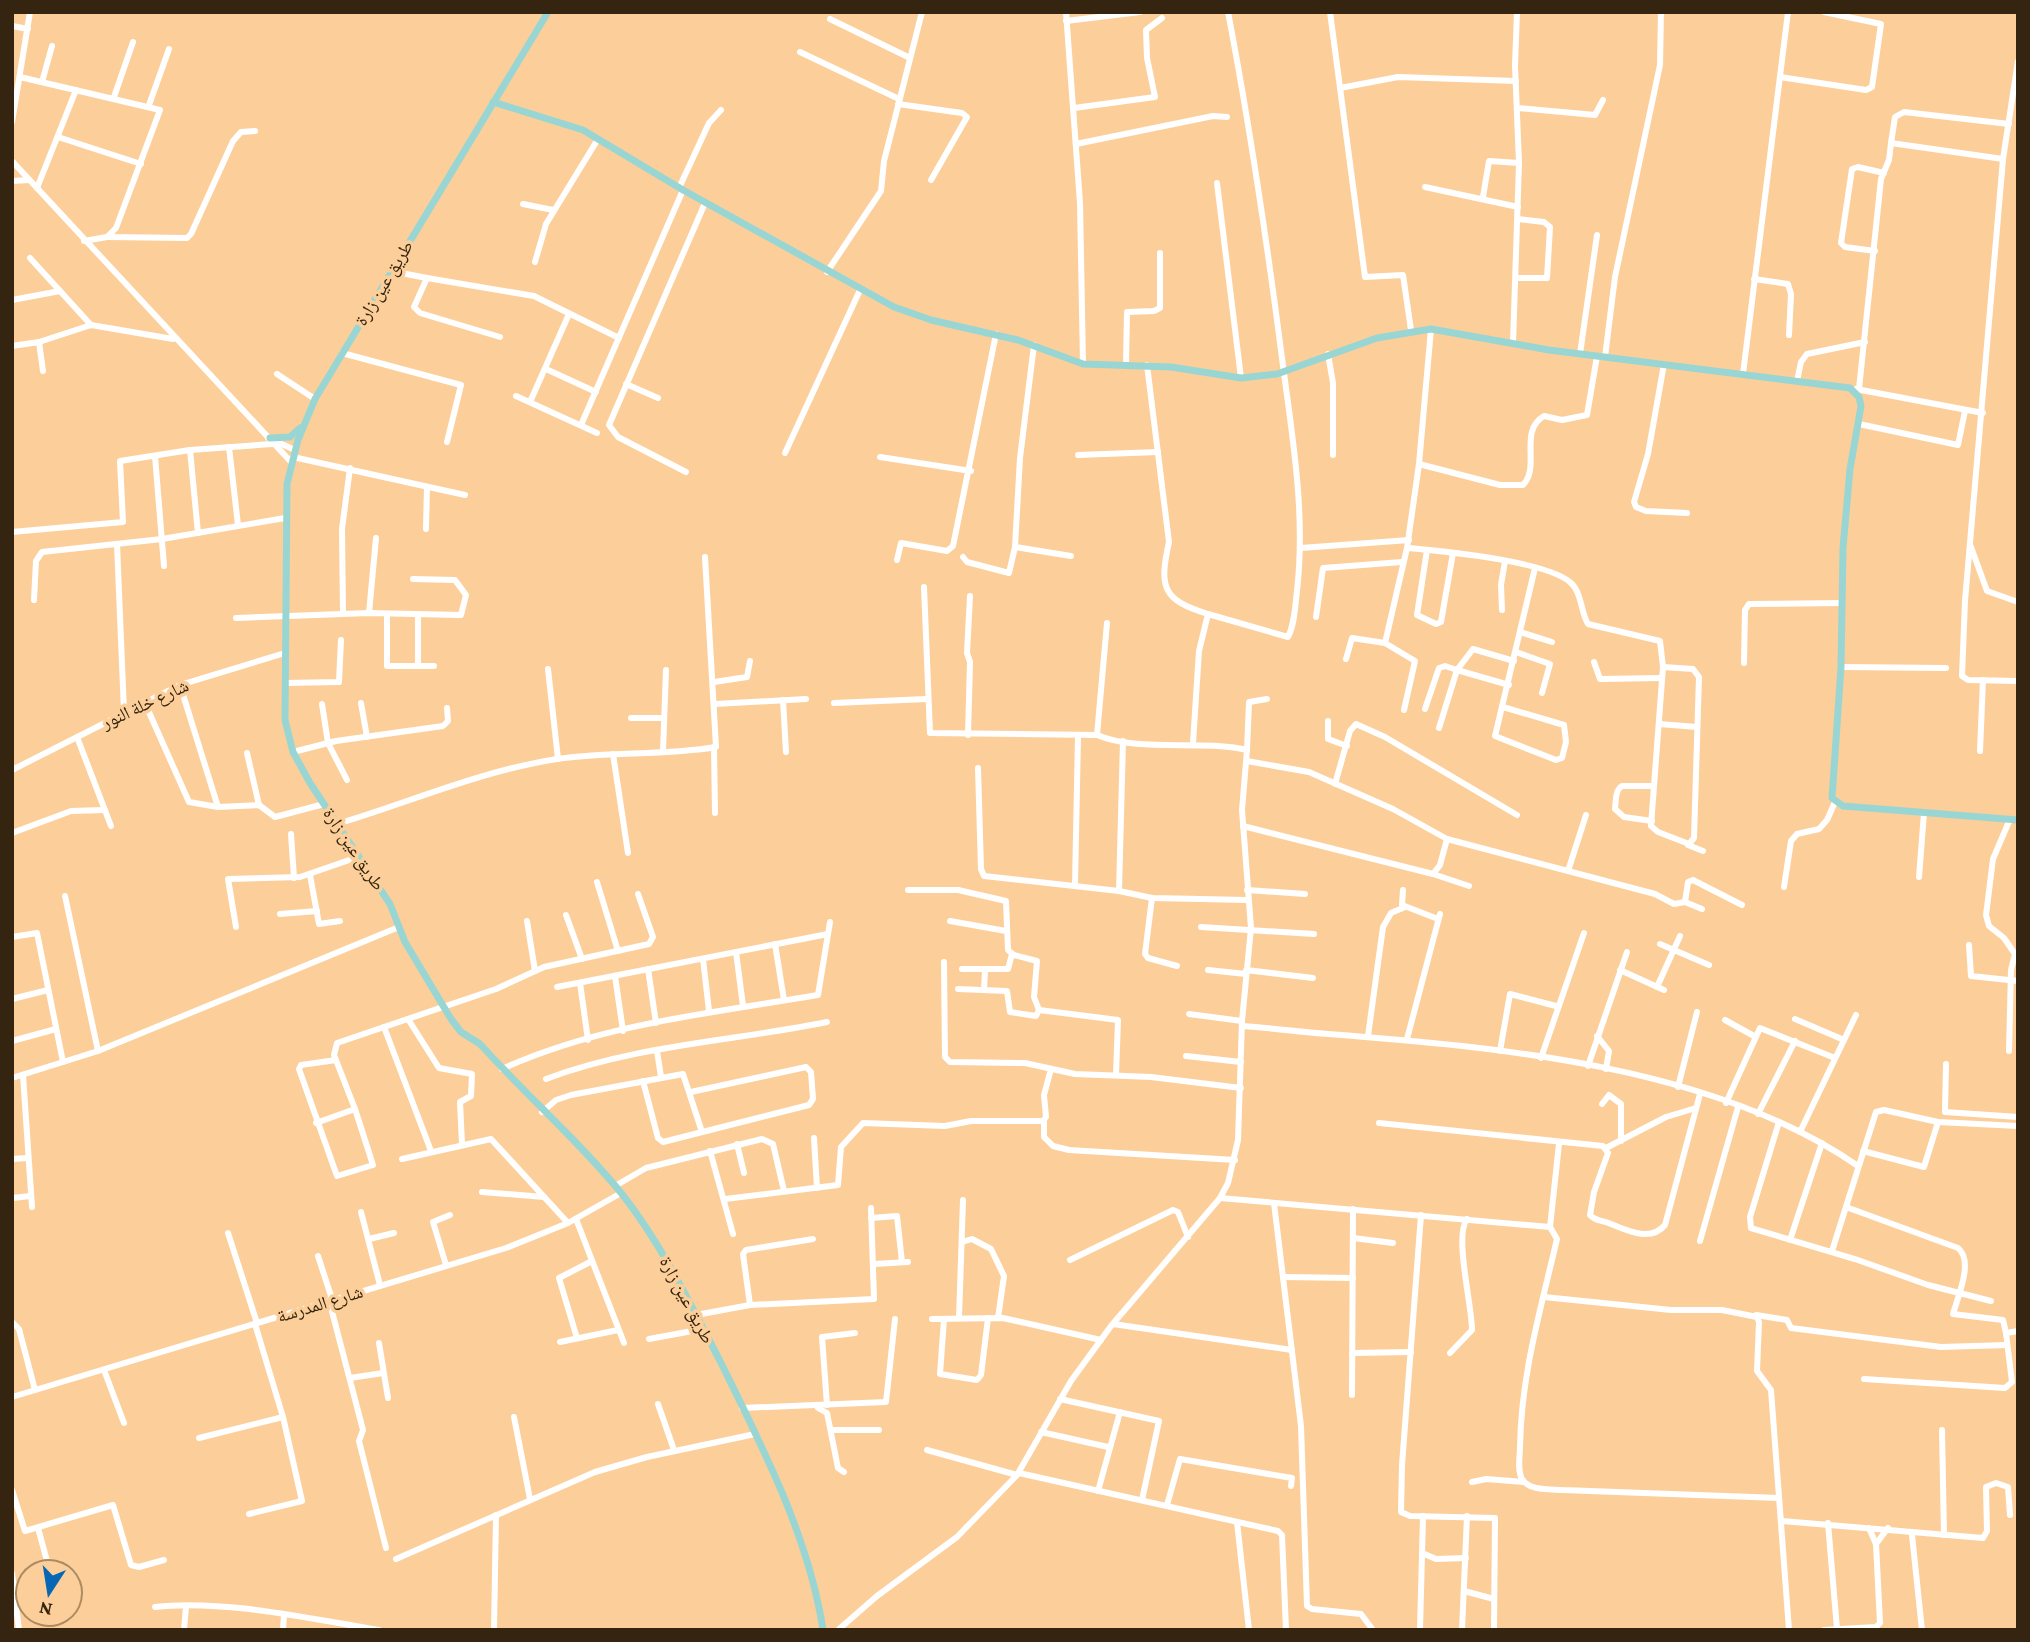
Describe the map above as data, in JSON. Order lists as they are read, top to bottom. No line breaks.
{"streets":{"main road":["طريق عين زارة"],"street":["شارع خلة النور","شارع المدرسة"]},"crossings":[["طريق عين زارة","شارع خلة النور"],["طريق عين زارة","شارع المدرسة"]],"north":"bottom"}
